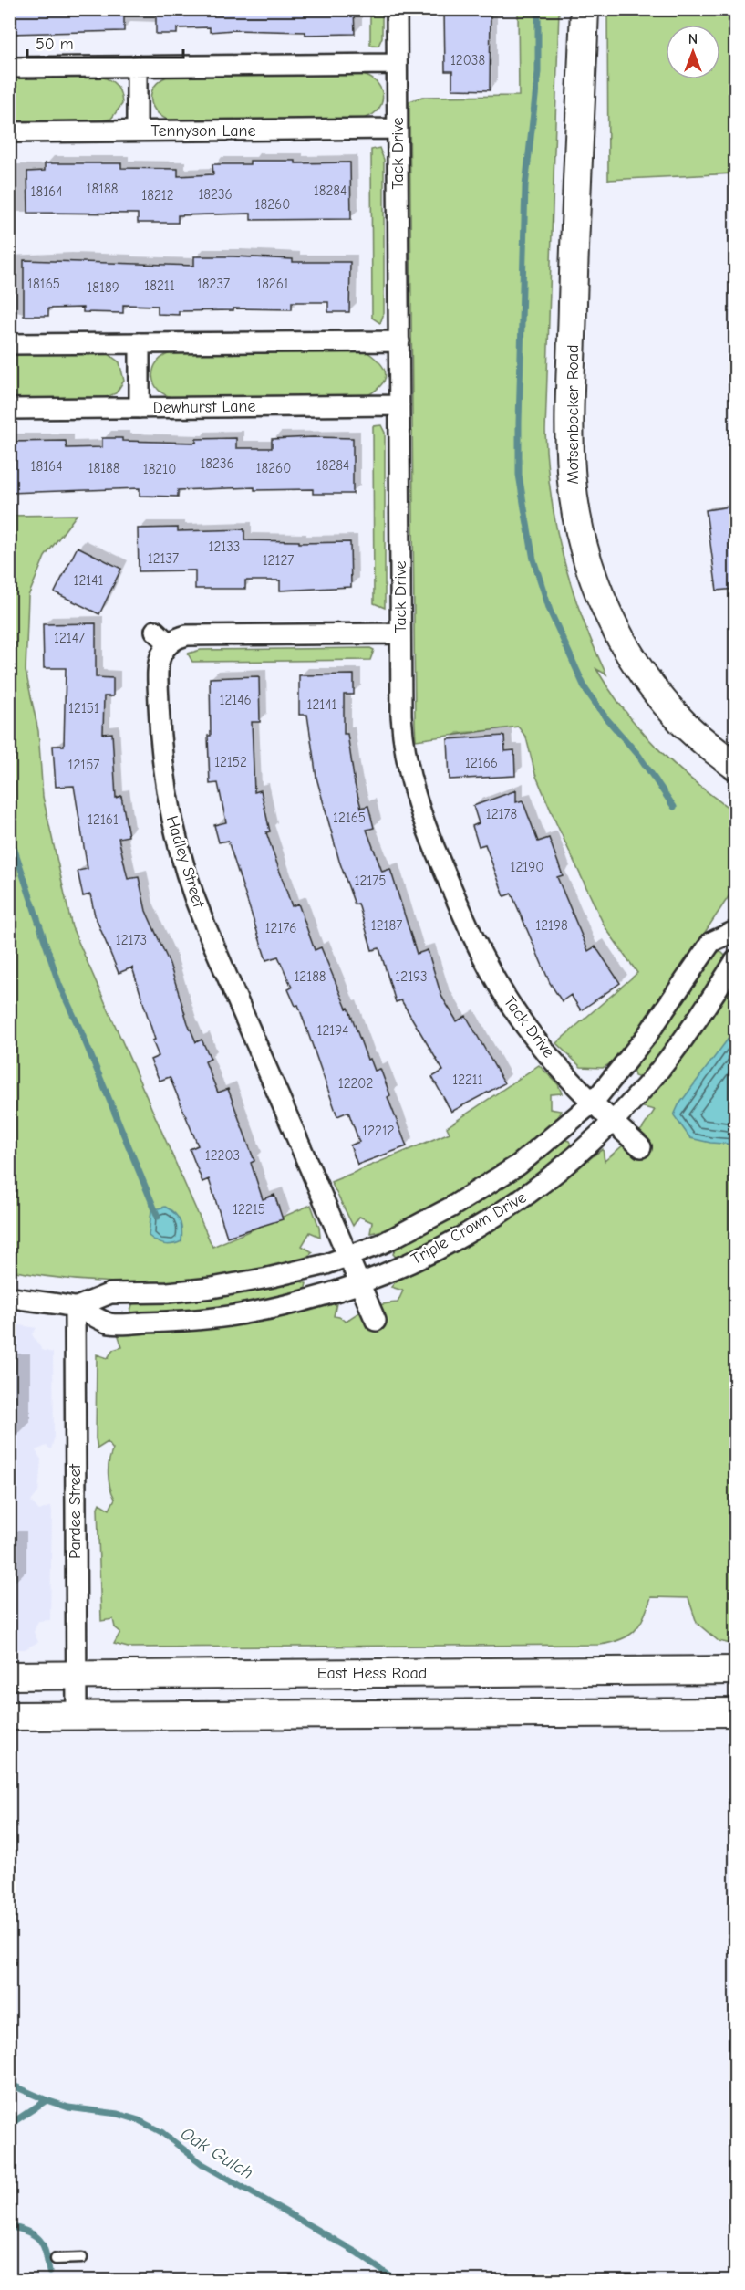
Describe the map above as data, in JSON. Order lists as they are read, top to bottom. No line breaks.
{"streets":{"main road":["Motsenbocker Road","East Hess Road"],"street":["Tennyson Lane","Tack Drive","Dewhurst Lane","Hadley Street","Triple Crown Drive","Pardee Street"]},"crossings":[["Tennyson Lane","Tack Drive"],["Tack Drive","Dewhurst Lane"],["Tack Drive","Hadley Street"],["Tack Drive","Triple Crown Drive"],["Hadley Street","Triple Crown Drive"],["Triple Crown Drive","Pardee Street"],["Pardee Street","East Hess Road"]],"water":["Oak Gulch"],"house_numbers":["12038","18188","18284","18164","18236","18212","18260","18165","18237","18261","18211","18189","18236","18284","18164","18188","18260","18210","12133","12137","12127","12141","12147","12146","12141","12151","12152","12166","12157","12178","12165","12161","12190","12175","12187","12198","12176","12173","12188","12193","12194","12211","12202","12212","12203","12215"],"scale_bar":"50 m","north":"top"}
